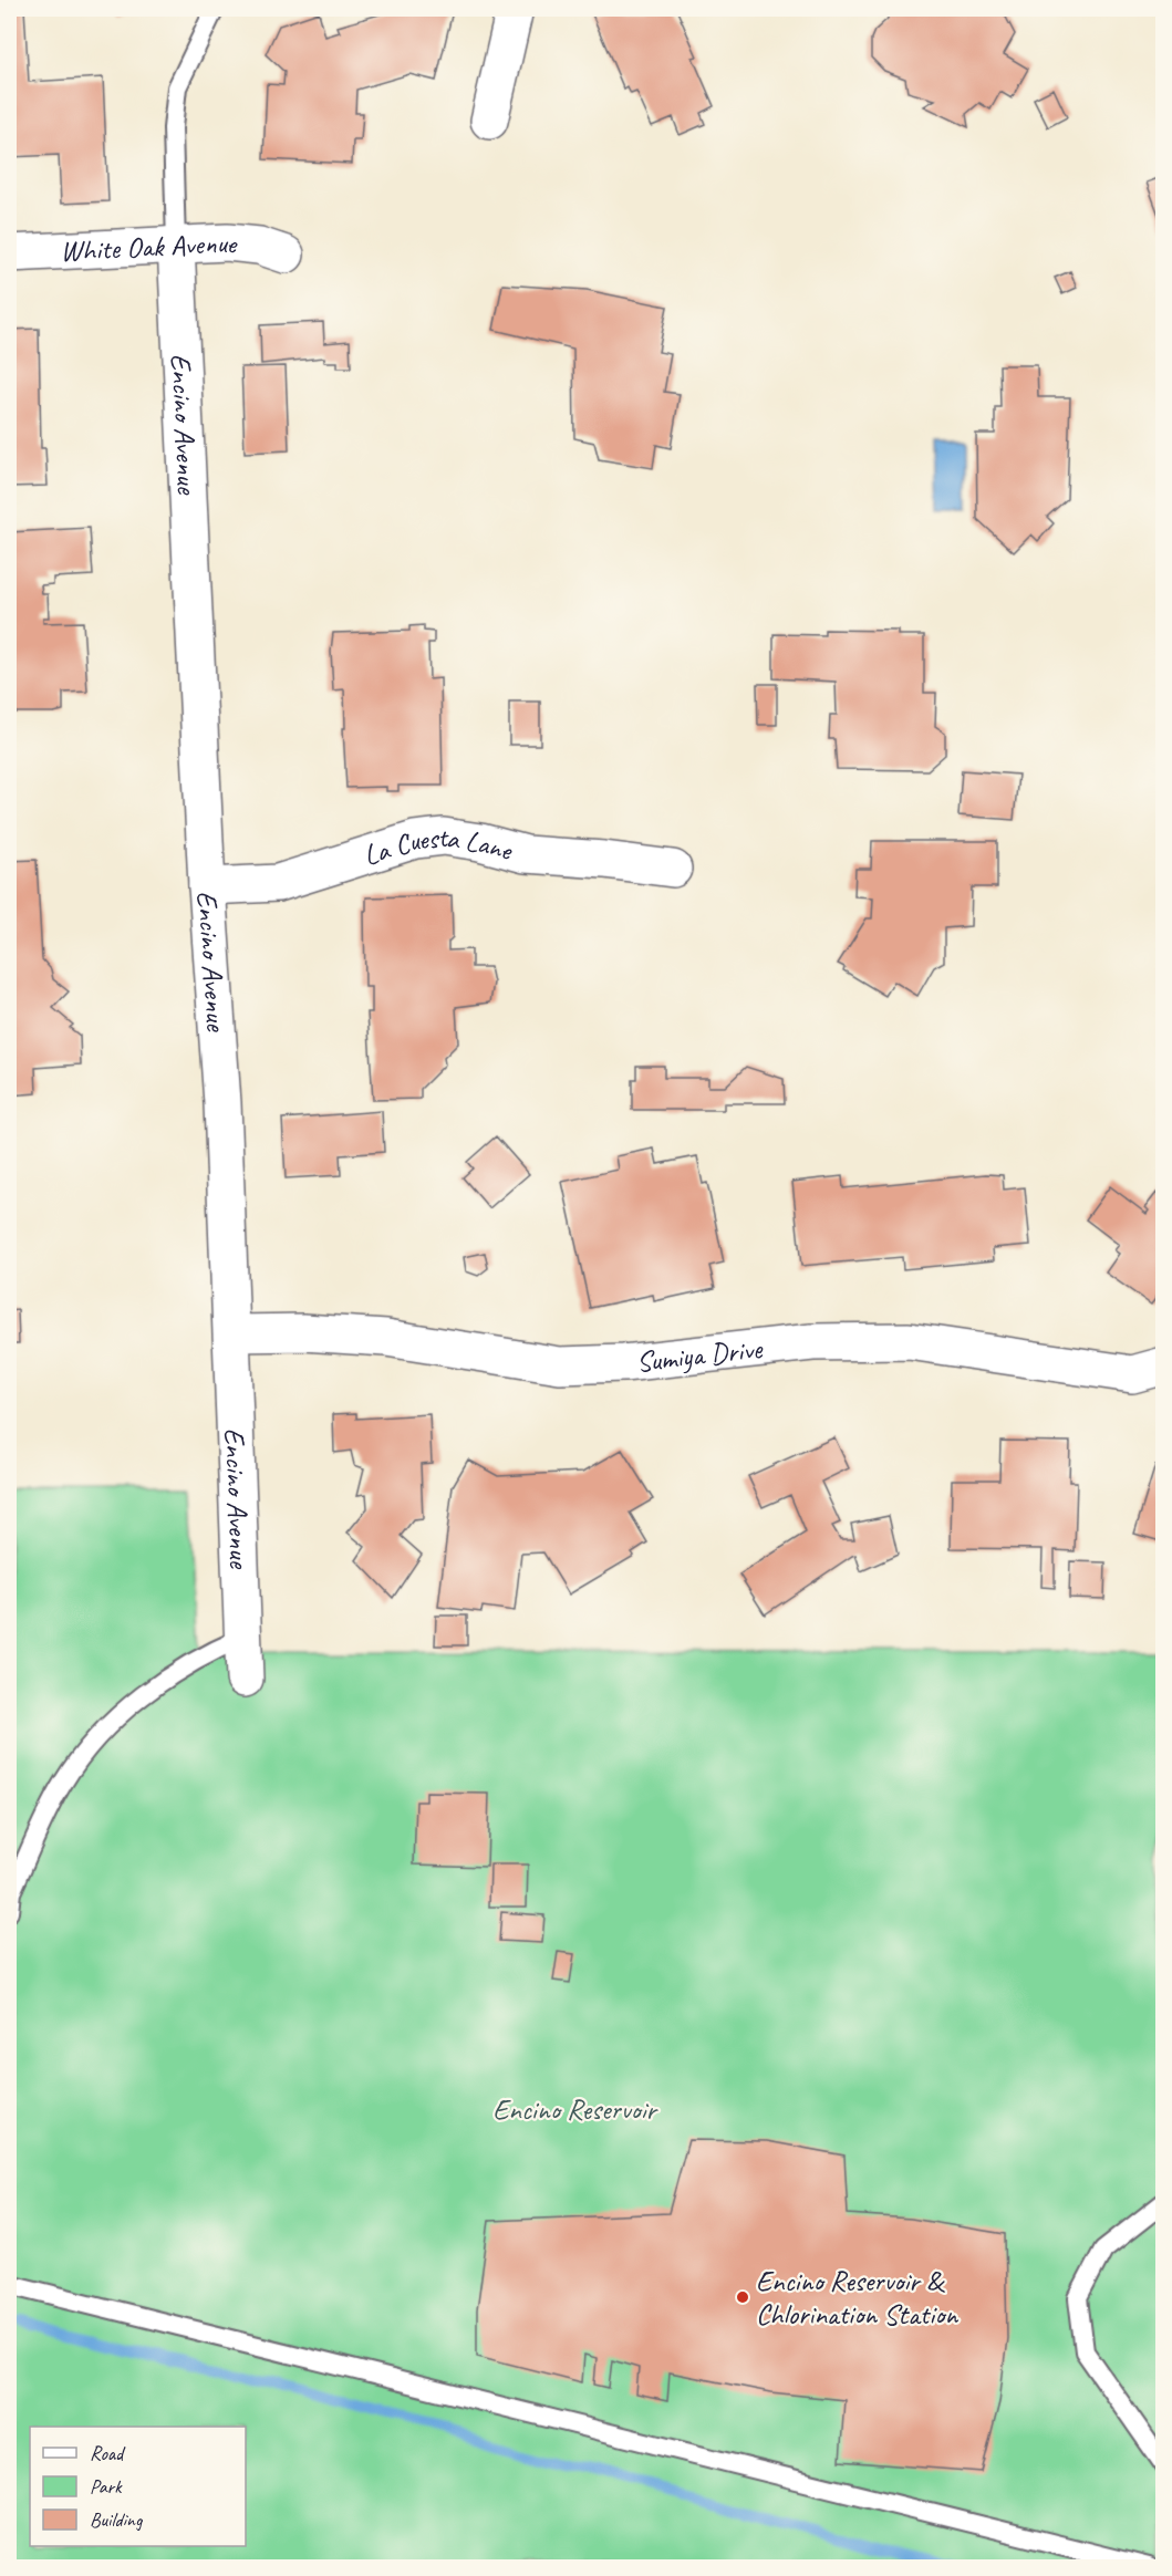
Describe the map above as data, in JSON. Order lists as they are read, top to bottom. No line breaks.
{"streets":{"street":["White Oak Avenue","Encino Avenue","La Cuesta Lane","Sumiya Drive"]},"crossings":[["White Oak Avenue","Encino Avenue"],["Encino Avenue","La Cuesta Lane"],["Encino Avenue","Sumiya Drive"]],"parks":["Encino Reservoir"],"places":["Encino Reservoir & Chlorination Station"],"legend":["Road","Park","Building"]}
